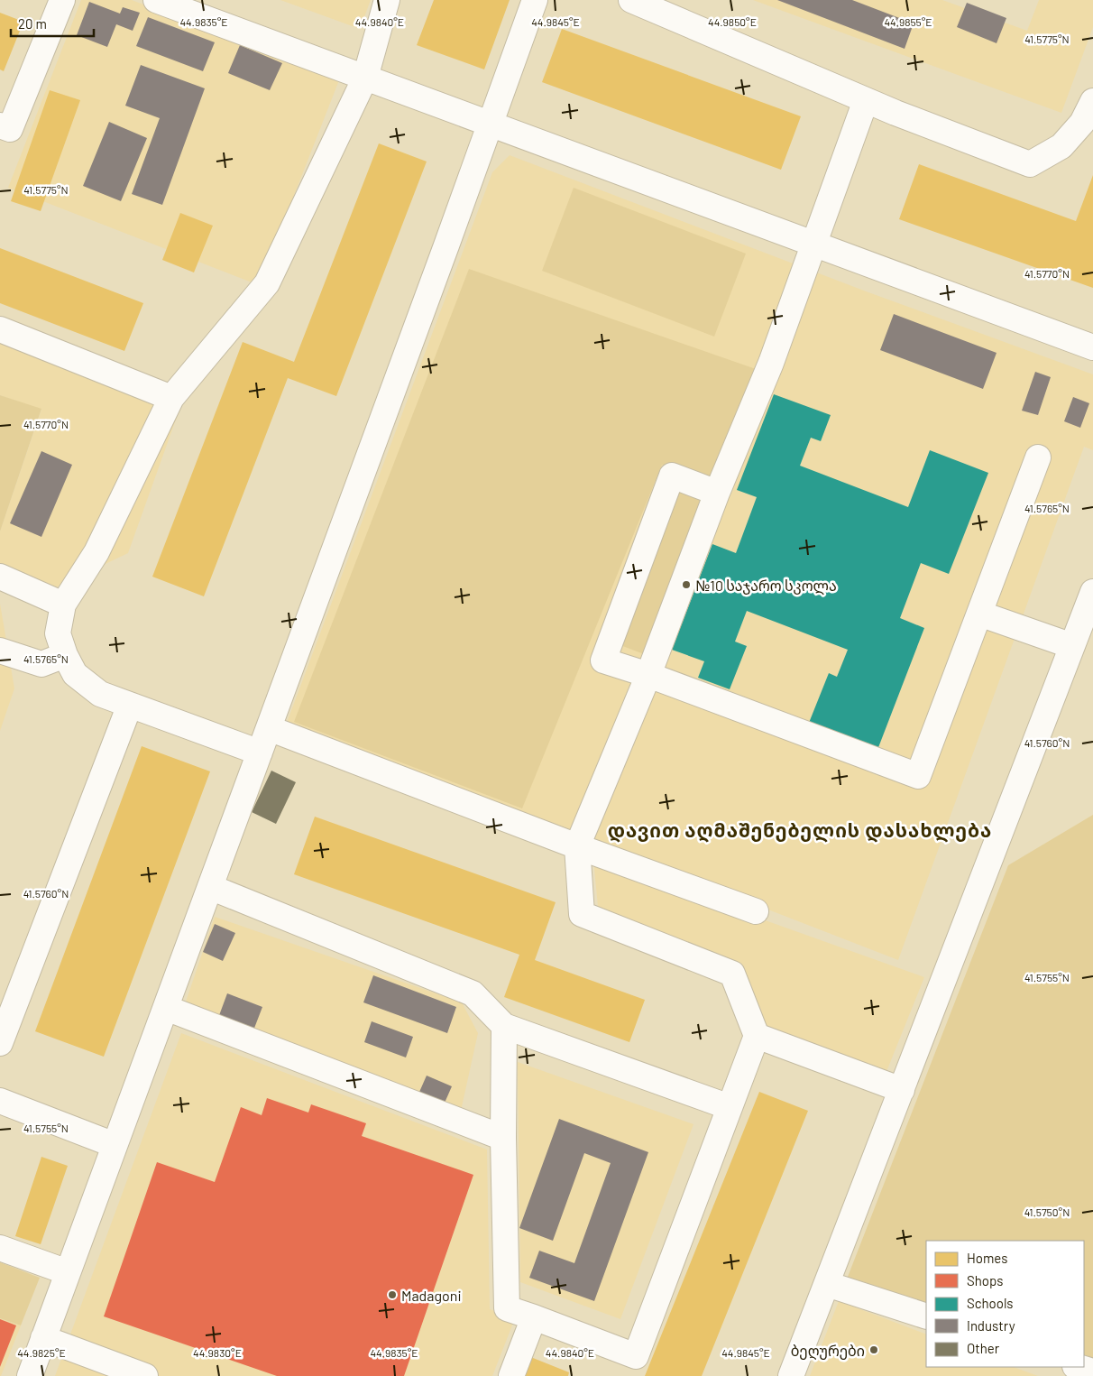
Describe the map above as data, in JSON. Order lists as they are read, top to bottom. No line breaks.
{"districts":["დავით აღმაშენებელის დასახლება"],"places":["№10 საჯარო სკოლა","Madagoni","ბეღურები"],"legend":["Homes","Shops","Schools","Industry","Other"],"scale_bar":"20 m","coordinates":["44.9835°E","44.9840°E","44.9845°E","44.9850°E","44.9855°E","41.5775°N","41.5770°N","41.5765°N","41.5760°N","41.5755°N","41.5750°N","44.9825°E","44.9830°E"]}
